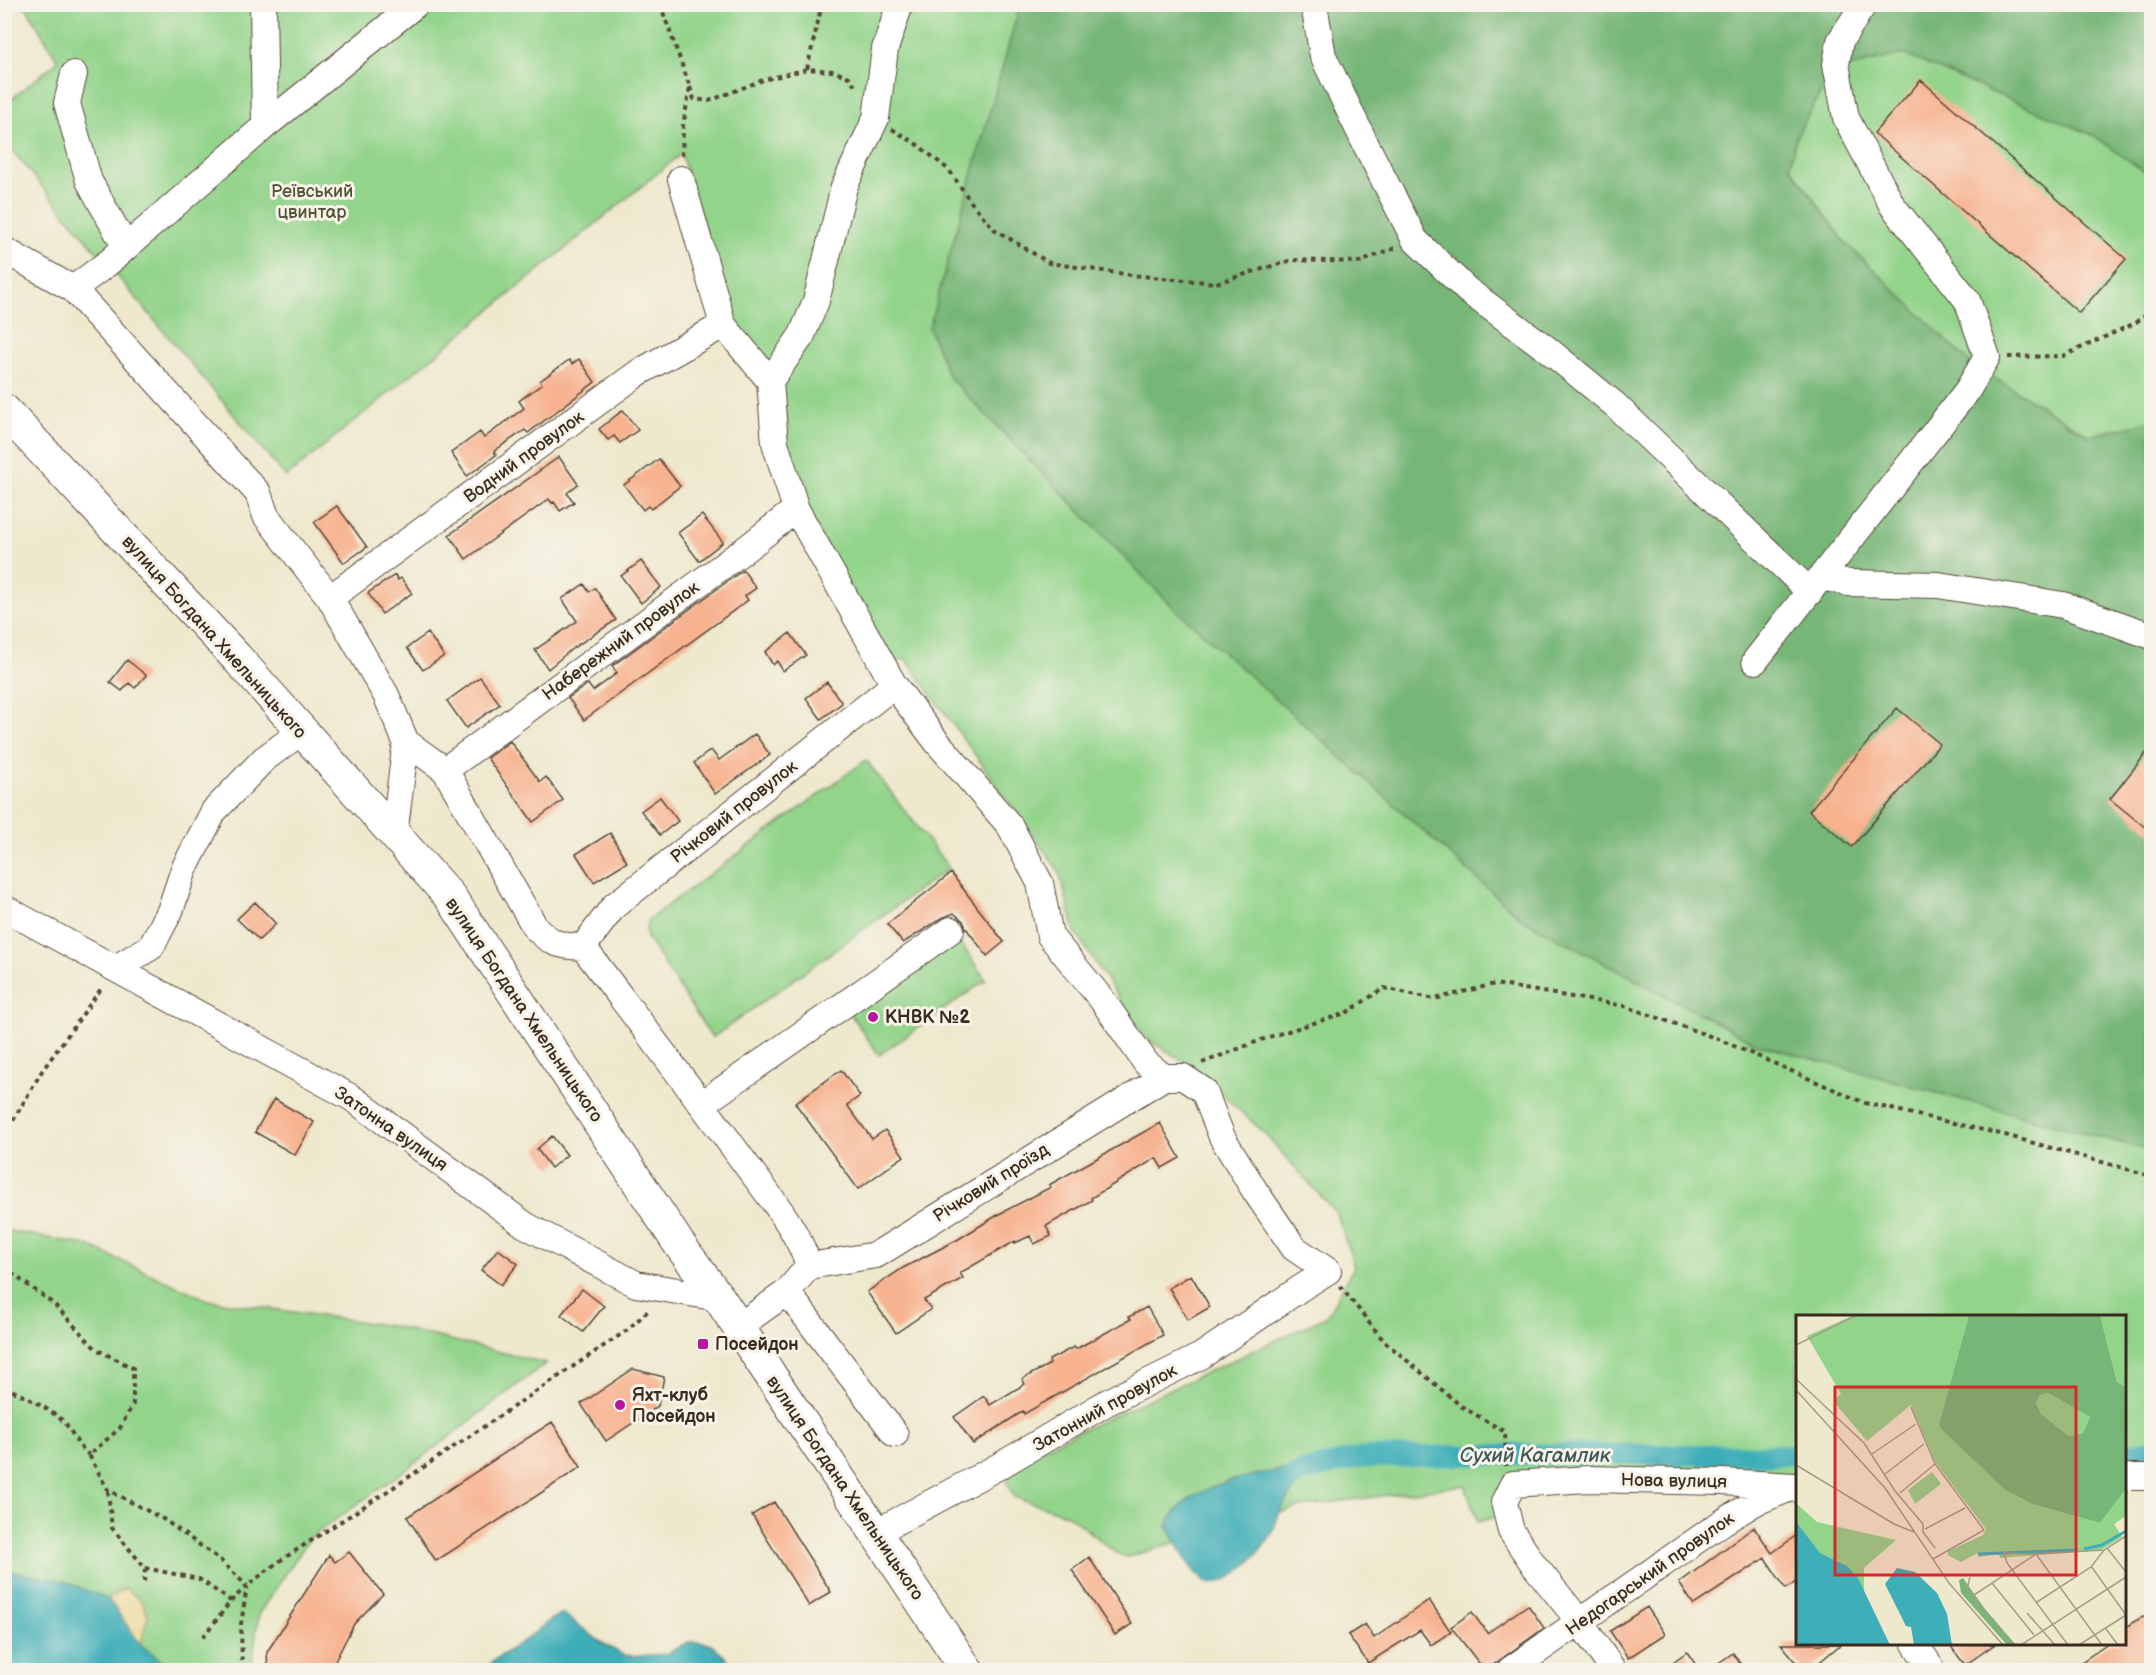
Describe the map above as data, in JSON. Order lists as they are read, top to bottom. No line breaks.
{"streets":{"main road":["вулиця Богдана Хмельницького"],"street":["Водний провулок","Набережний провулок","Річковий провулок","Затонна вулиця","Річковий проїзд","Затонний провулок","Нова вулиця","Недогарський провулок"]},"crossings":[["вулиця Богдана Хмельницького","Затонна вулиця"],["вулиця Богдана Хмельницького","Затонний провулок"]],"water":["Сухий Кагамлик"],"parks":["Реївський цвинтар"],"places":{"other":["КНВК №2","Яхт-клуб Посейдон"],"transit":["Посейдон"]}}
